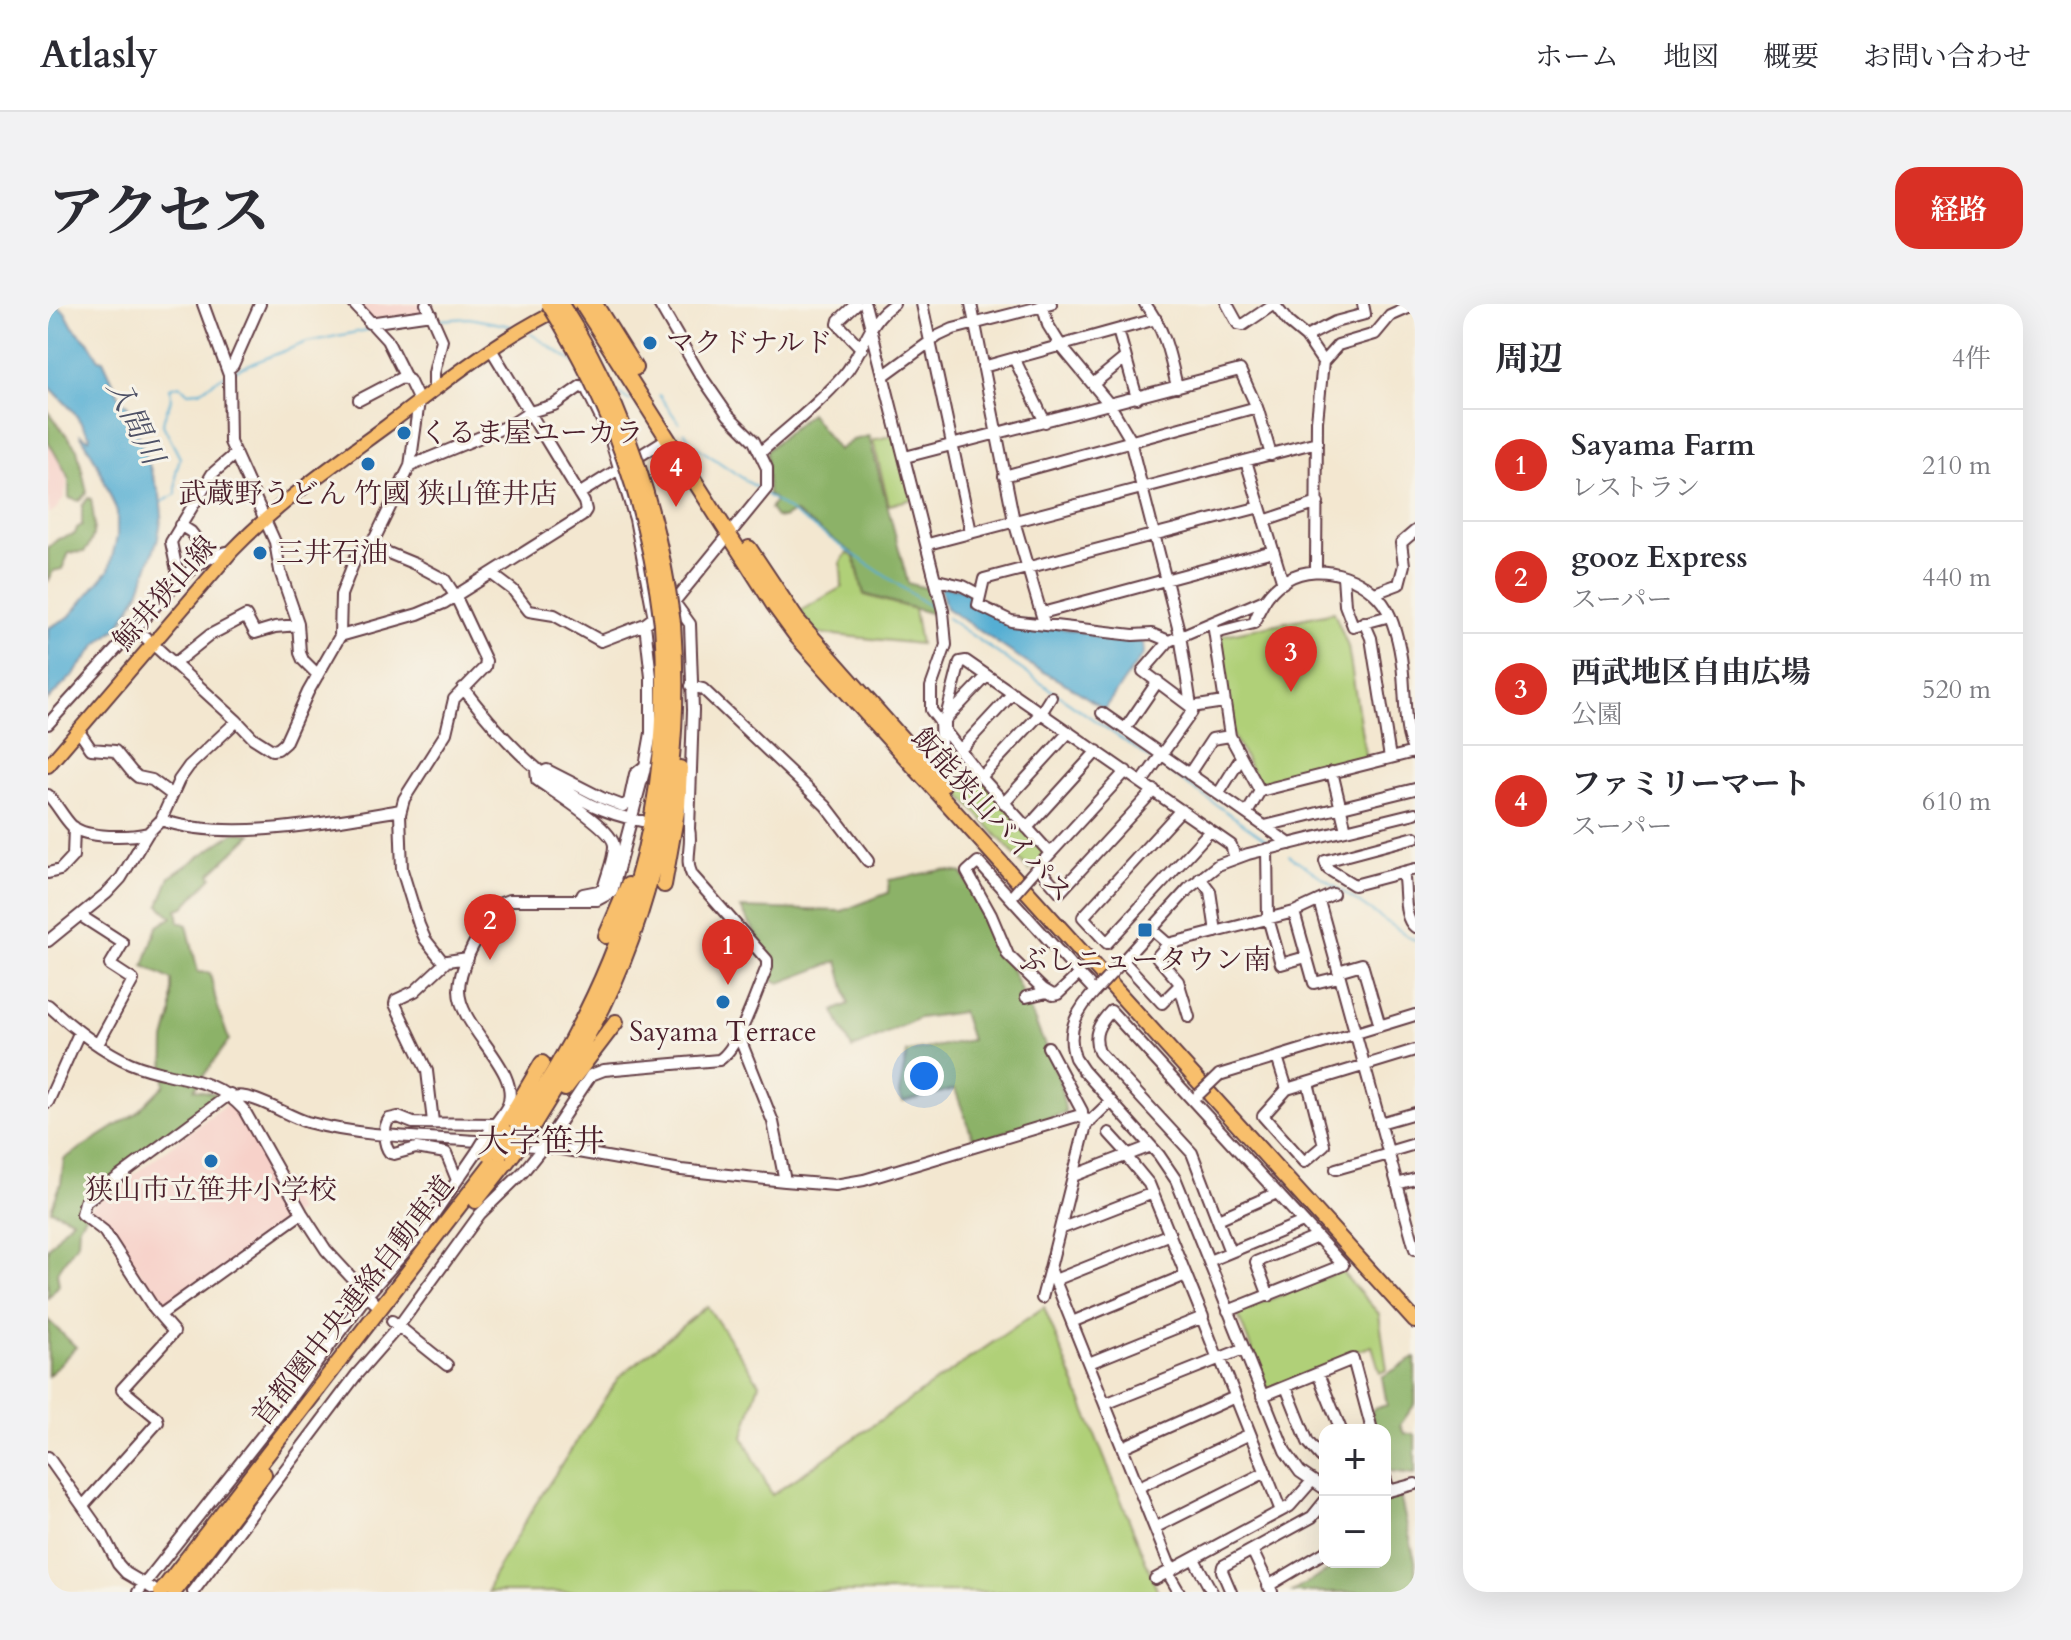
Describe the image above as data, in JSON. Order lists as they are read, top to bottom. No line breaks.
{"streets":{"highway":["飯能狭山バイパス","首都圏中央連絡自動車道"],"main road":["鯨井狭山線"]},"districts":["大字笹井"],"water":["入間川"],"places":{"other":["マクドナルド","くるま屋ユーカラ","武蔵野うどん 竹國 狭山笹井店","三井石油","Sayama Terrace","狭山市立笹井小学校"],"transit":["ぶしニュータウン南"]},"page":{"header":"Atlasly","nav":["ホーム","地図","概要","お問い合わせ"],"title":"アクセス","buttons":"経路","heading":["周辺","4件"],"list":[{"mark":"1","name":"Sayama Farm","note":"レストラン","value":"210 m"},{"mark":"2","name":"gooz Express","note":"スーパー","value":"440 m"},{"mark":"3","name":"西武地区自由広場","note":"公園","value":"520 m"},{"mark":"4","name":"ファミリーマート","note":"スーパー","value":"610 m"}],"pins":["4","3","2","1"],"map_buttons":["+","−"]}}
